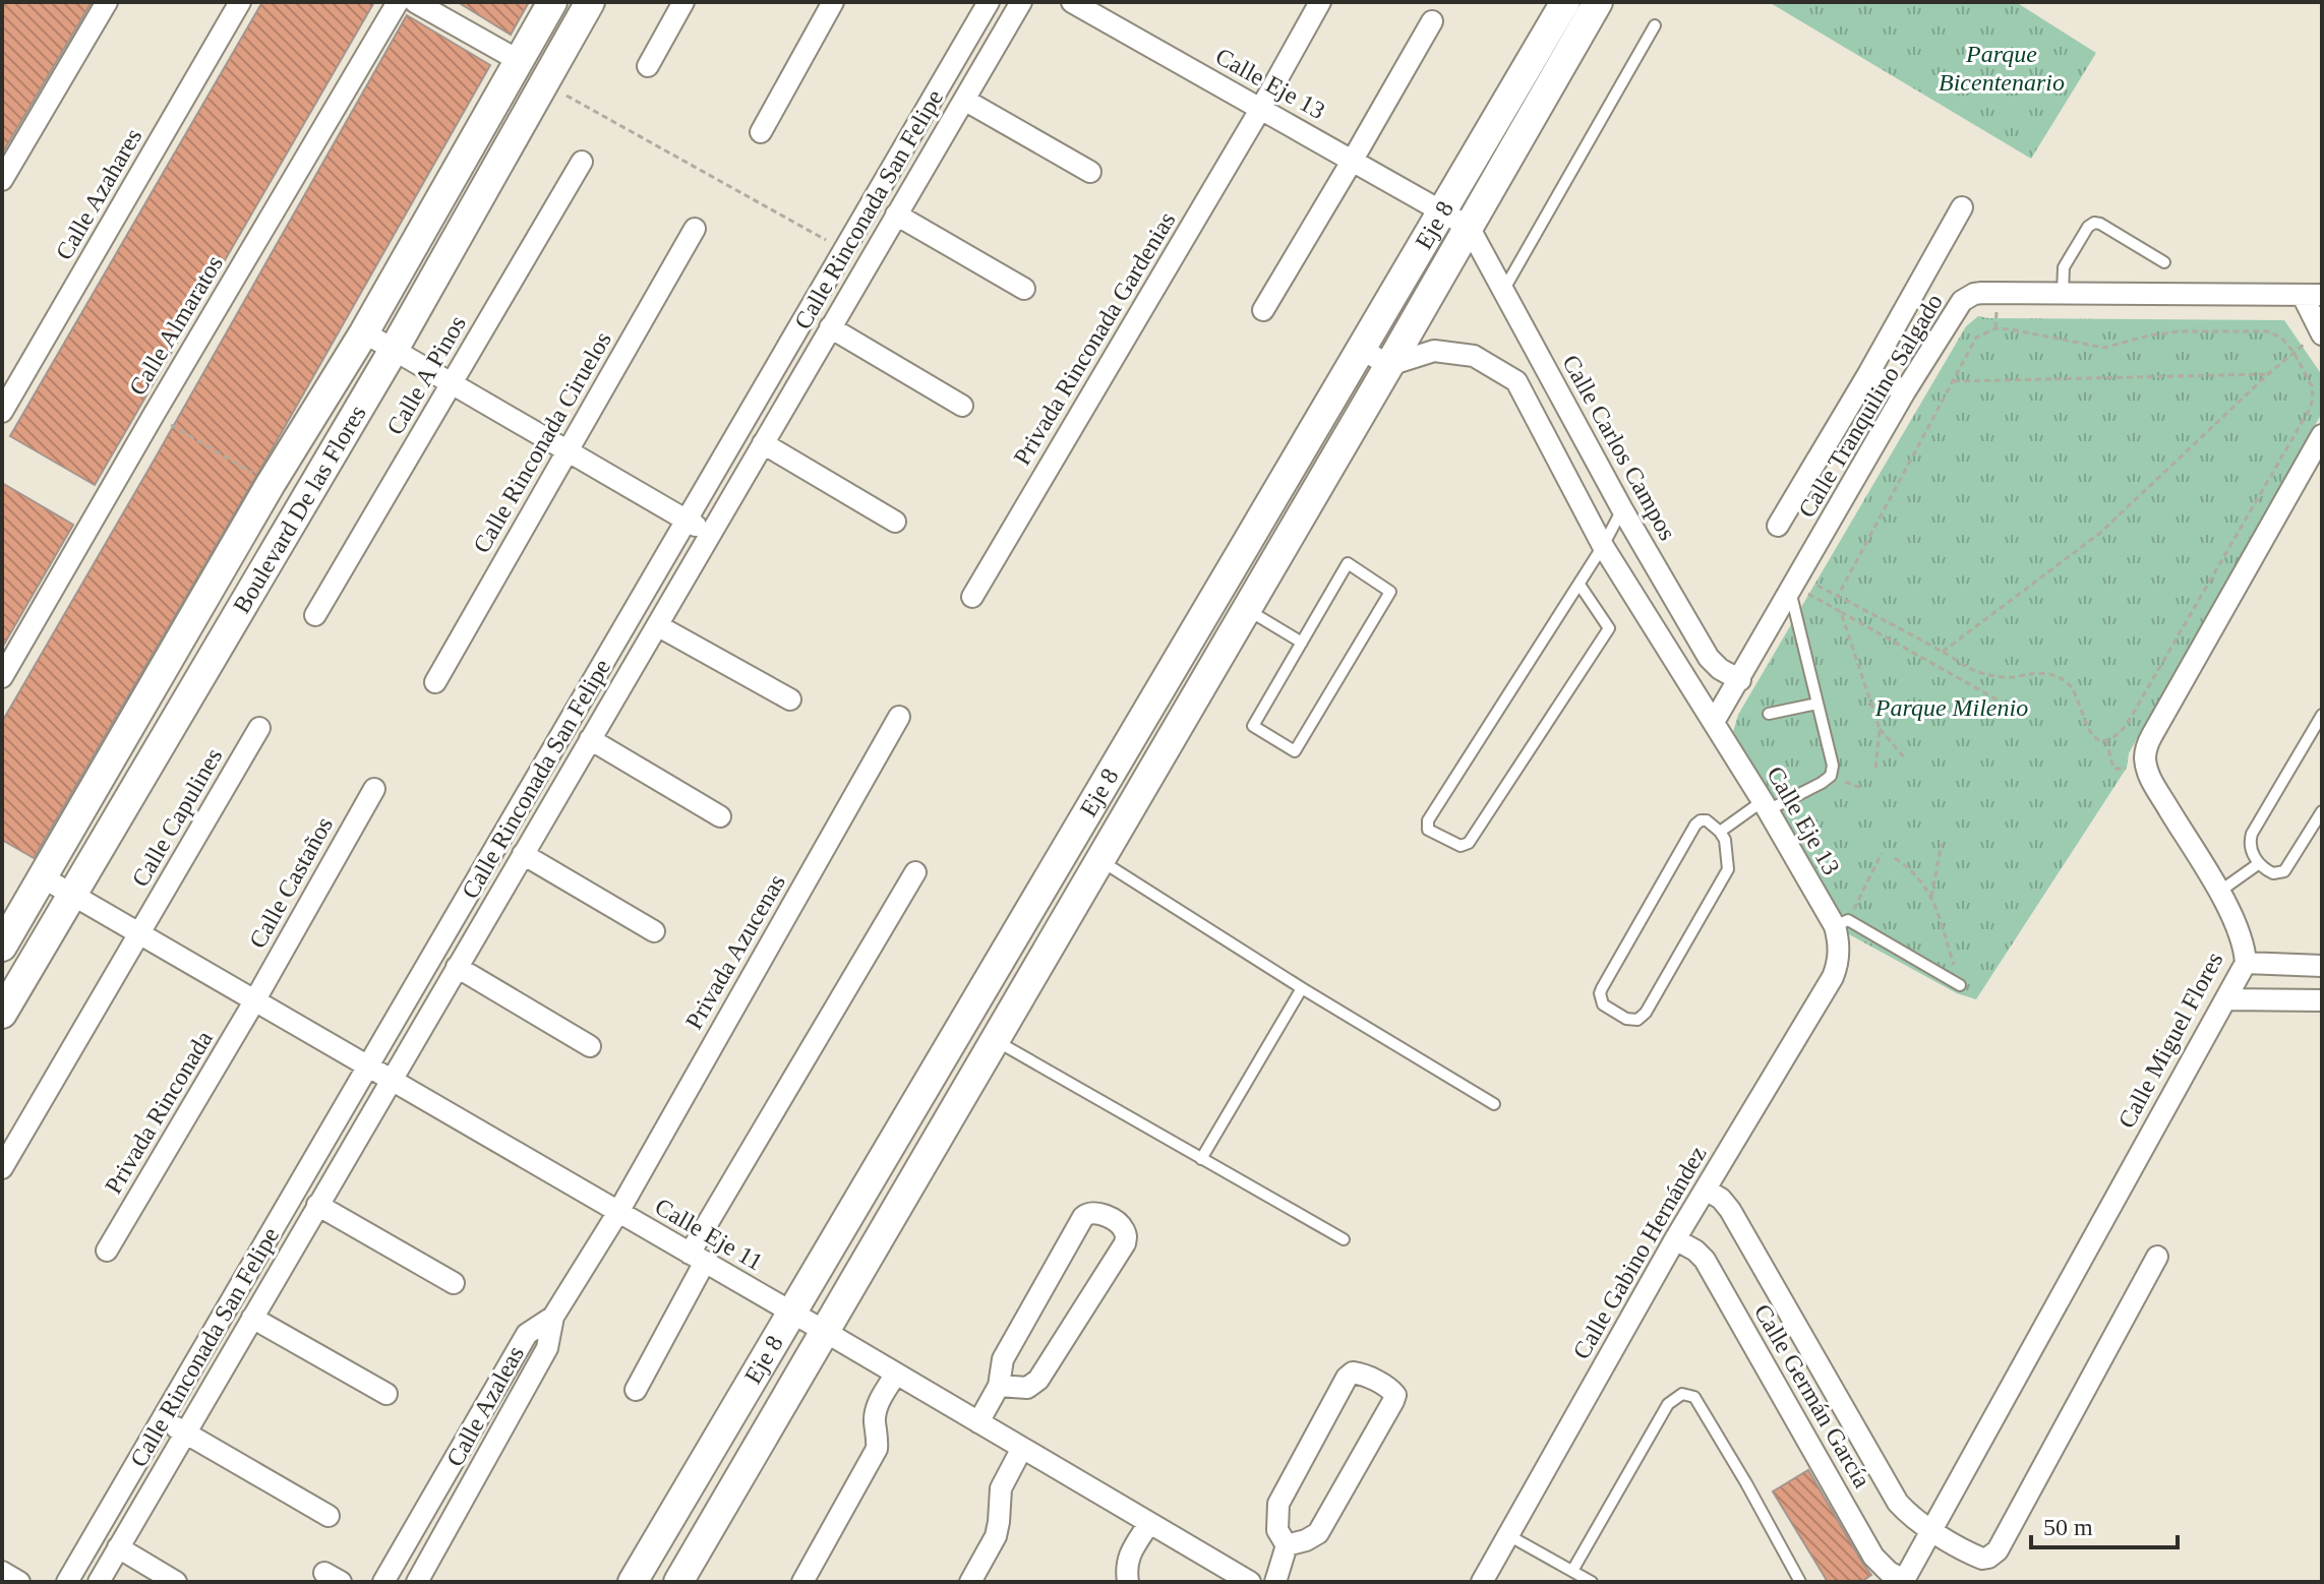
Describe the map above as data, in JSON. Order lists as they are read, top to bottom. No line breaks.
{"streets":{"main road":["Eje 8","Boulevard De las Flores"],"street":["Calle Eje 13","Calle Azahares","Calle Rinconada San Felipe","Calle Almaratos","Privada Rinconada Gardenias","Calle A Pinos","Calle Tranquilino Salgado","Calle Rinconada Ciruelos","Calle Carlos Campos","Calle Capulines","Calle Castaños","Privada Azucenas","Calle Miguel Flores","Privada Rinconada","Calle Eje 11","Calle Gabino Hernández","Calle Germán García","Calle Azaleas"]},"crossings":[["Calle Eje 13","Eje 8"],["Calle Eje 13","Privada Rinconada Gardenias"],["Calle Eje 13","Calle Tranquilino Salgado"],["Calle Eje 13","Calle Carlos Campos"],["Calle Eje 13","Calle Gabino Hernández"],["Calle Rinconada San Felipe","Calle Eje 11"],["Eje 8","Calle Carlos Campos"],["Eje 8","Calle Eje 11"],["Calle Tranquilino Salgado","Calle Carlos Campos"],["Boulevard De las Flores","Calle Eje 11"],["Calle Capulines","Calle Eje 11"],["Calle Castaños","Privada Rinconada"],["Calle Castaños","Calle Eje 11"],["Privada Azucenas","Calle Eje 11"],["Privada Azucenas","Calle Azaleas"],["Calle Miguel Flores","Calle Germán García"],["Privada Rinconada","Calle Eje 11"],["Calle Eje 11","Calle Azaleas"],["Calle Gabino Hernández","Calle Germán García"]],"parks":["Parque Bicentenario","Parque Milenio"],"scale_bar":"50 m"}
